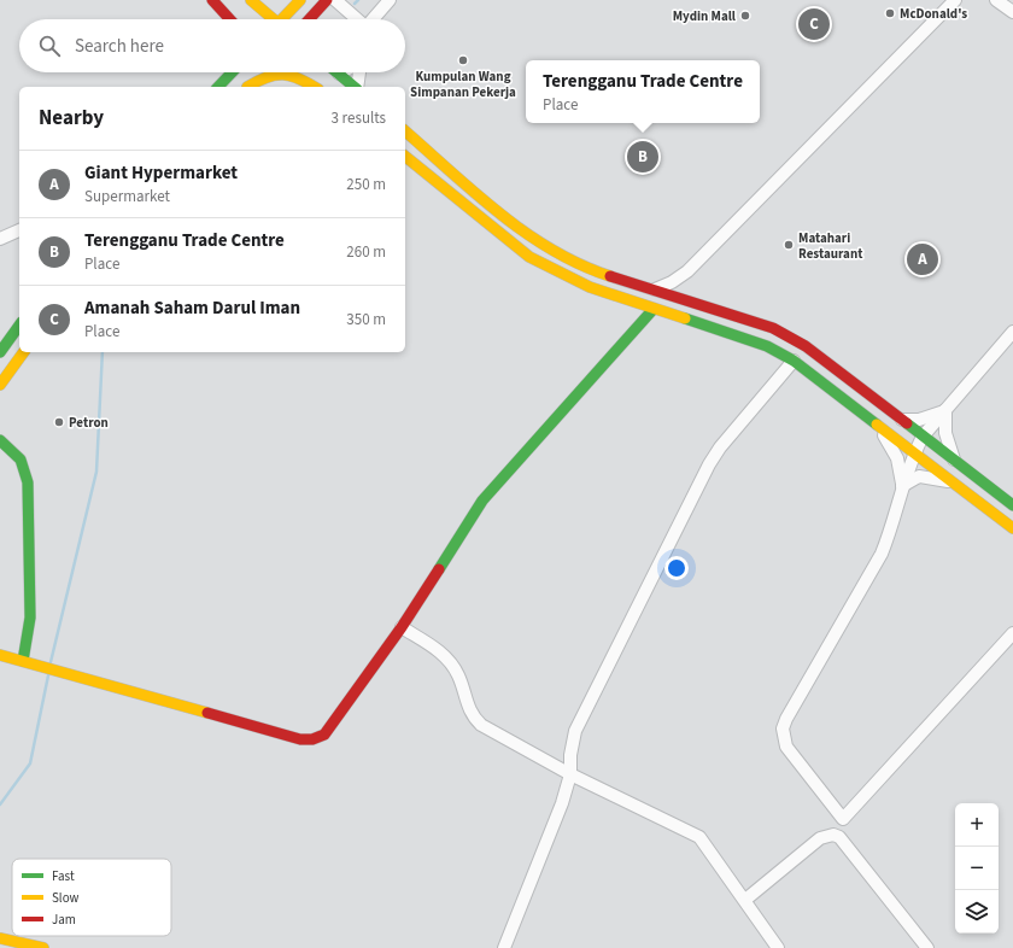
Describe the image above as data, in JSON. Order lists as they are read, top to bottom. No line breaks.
{"places":["McDonald's","Mydin Mall","Kumpulan Wang Simpanan Pekerja","Matahari Restaurant","Petron"],"legend":["Fast","Slow","Jam"],"page":{"pins":["C","B","A"],"search":"Search here","popup":["Terengganu Trade Centre","Place"],"heading":["Nearby","3 results"],"list":[{"mark":"A","name":"Giant Hypermarket","note":"Supermarket","value":"250 m"},{"mark":"B","name":"Terengganu Trade Centre","note":"Place","value":"260 m"},{"mark":"C","name":"Amanah Saham Darul Iman","note":"Place","value":"350 m"}],"map_buttons":["+","−"]}}
